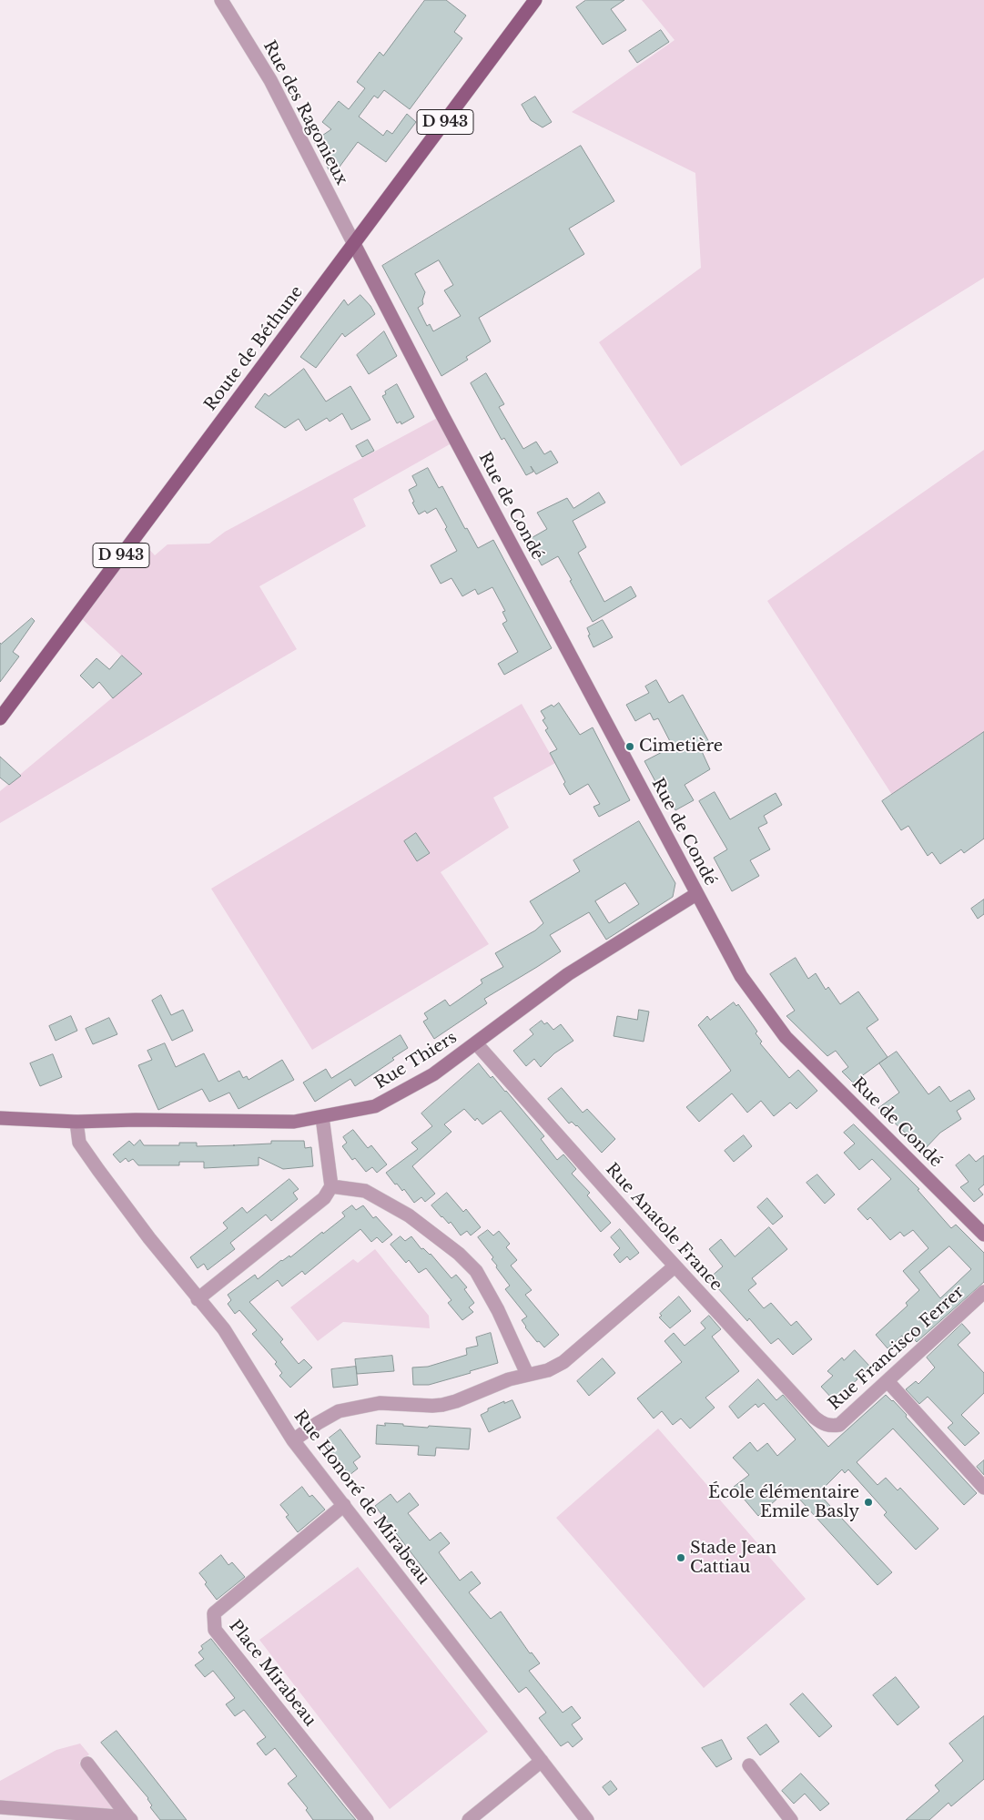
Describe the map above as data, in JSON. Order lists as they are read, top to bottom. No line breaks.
{"streets":{"main road":["D 943","Route de Béthune","Rue de Condé","Rue Thiers"],"street":["Rue des Ragonieux","Rue Anatole France","Rue Francisco Ferrer","Rue Honoré de Mirabeau","Place Mirabeau"]},"crossings":[["Rue des Ragonieux","Route de Béthune"],["Rue des Ragonieux","Rue de Condé"],["Route de Béthune","Rue de Condé"],["Rue de Condé","Rue Thiers"],["Rue Thiers","Rue Anatole France"],["Rue Thiers","Rue Honoré de Mirabeau"],["Rue Anatole France","Rue Francisco Ferrer"],["Rue Honoré de Mirabeau","Place Mirabeau"]],"places":["Cimetière","École élémentaire Emile Basly","Stade Jean Cattiau"]}
